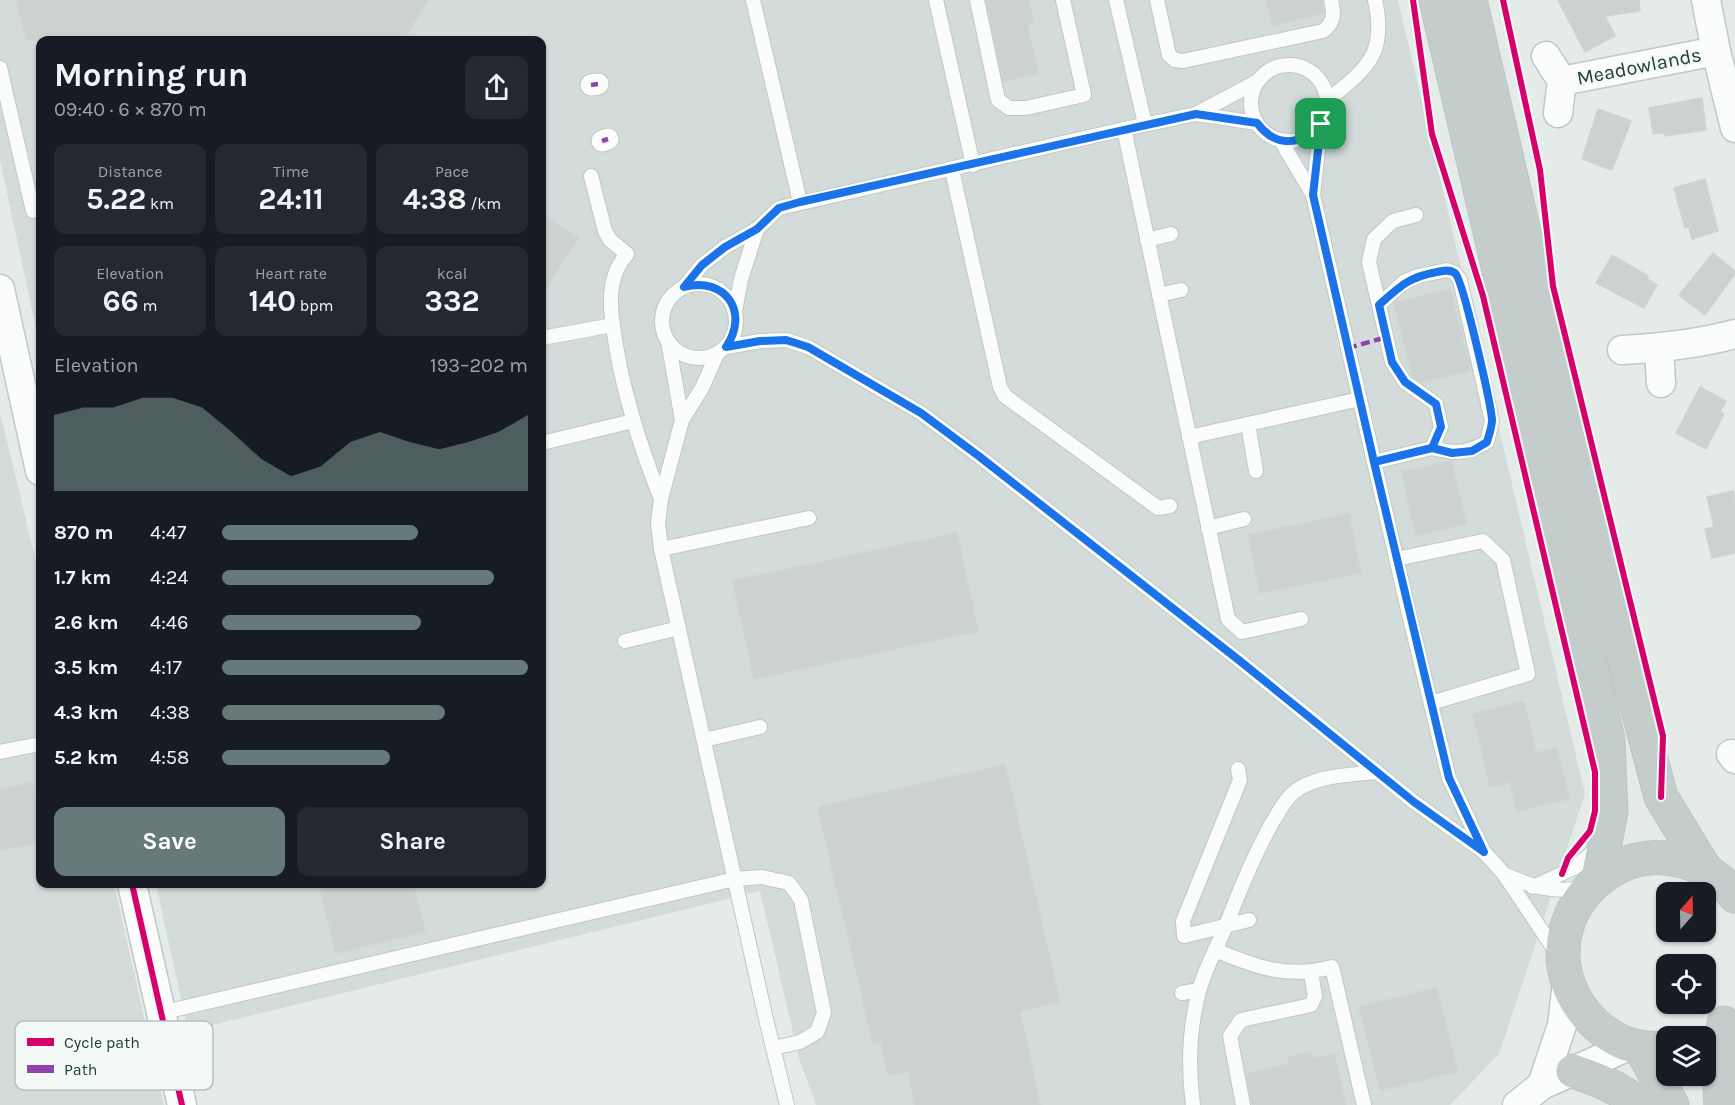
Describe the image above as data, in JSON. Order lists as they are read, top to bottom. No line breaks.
{"streets":{"street":["Meadowlands"]},"legend":["Cycle path","Path"],"north":"top","page":{"heading":["Morning run","09:40 · 6 × 870 m"],"stats":[["Distance","5.22 km"],["Time","24:11"],["Pace","4:38 /km"],["Elevation","66 m"],["Heart rate","140 bpm"],["kcal","332"]],"chart":["Elevation","193–202 m"],"list":[{"name":"870 m","note":"4:47"},{"name":"1.7 km","note":"4:24"},{"name":"2.6 km","note":"4:46"},{"name":"3.5 km","note":"4:17"},{"name":"4.3 km","note":"4:38"},{"name":"5.2 km","note":"4:58"}],"buttons":["Save","Share"]}}
